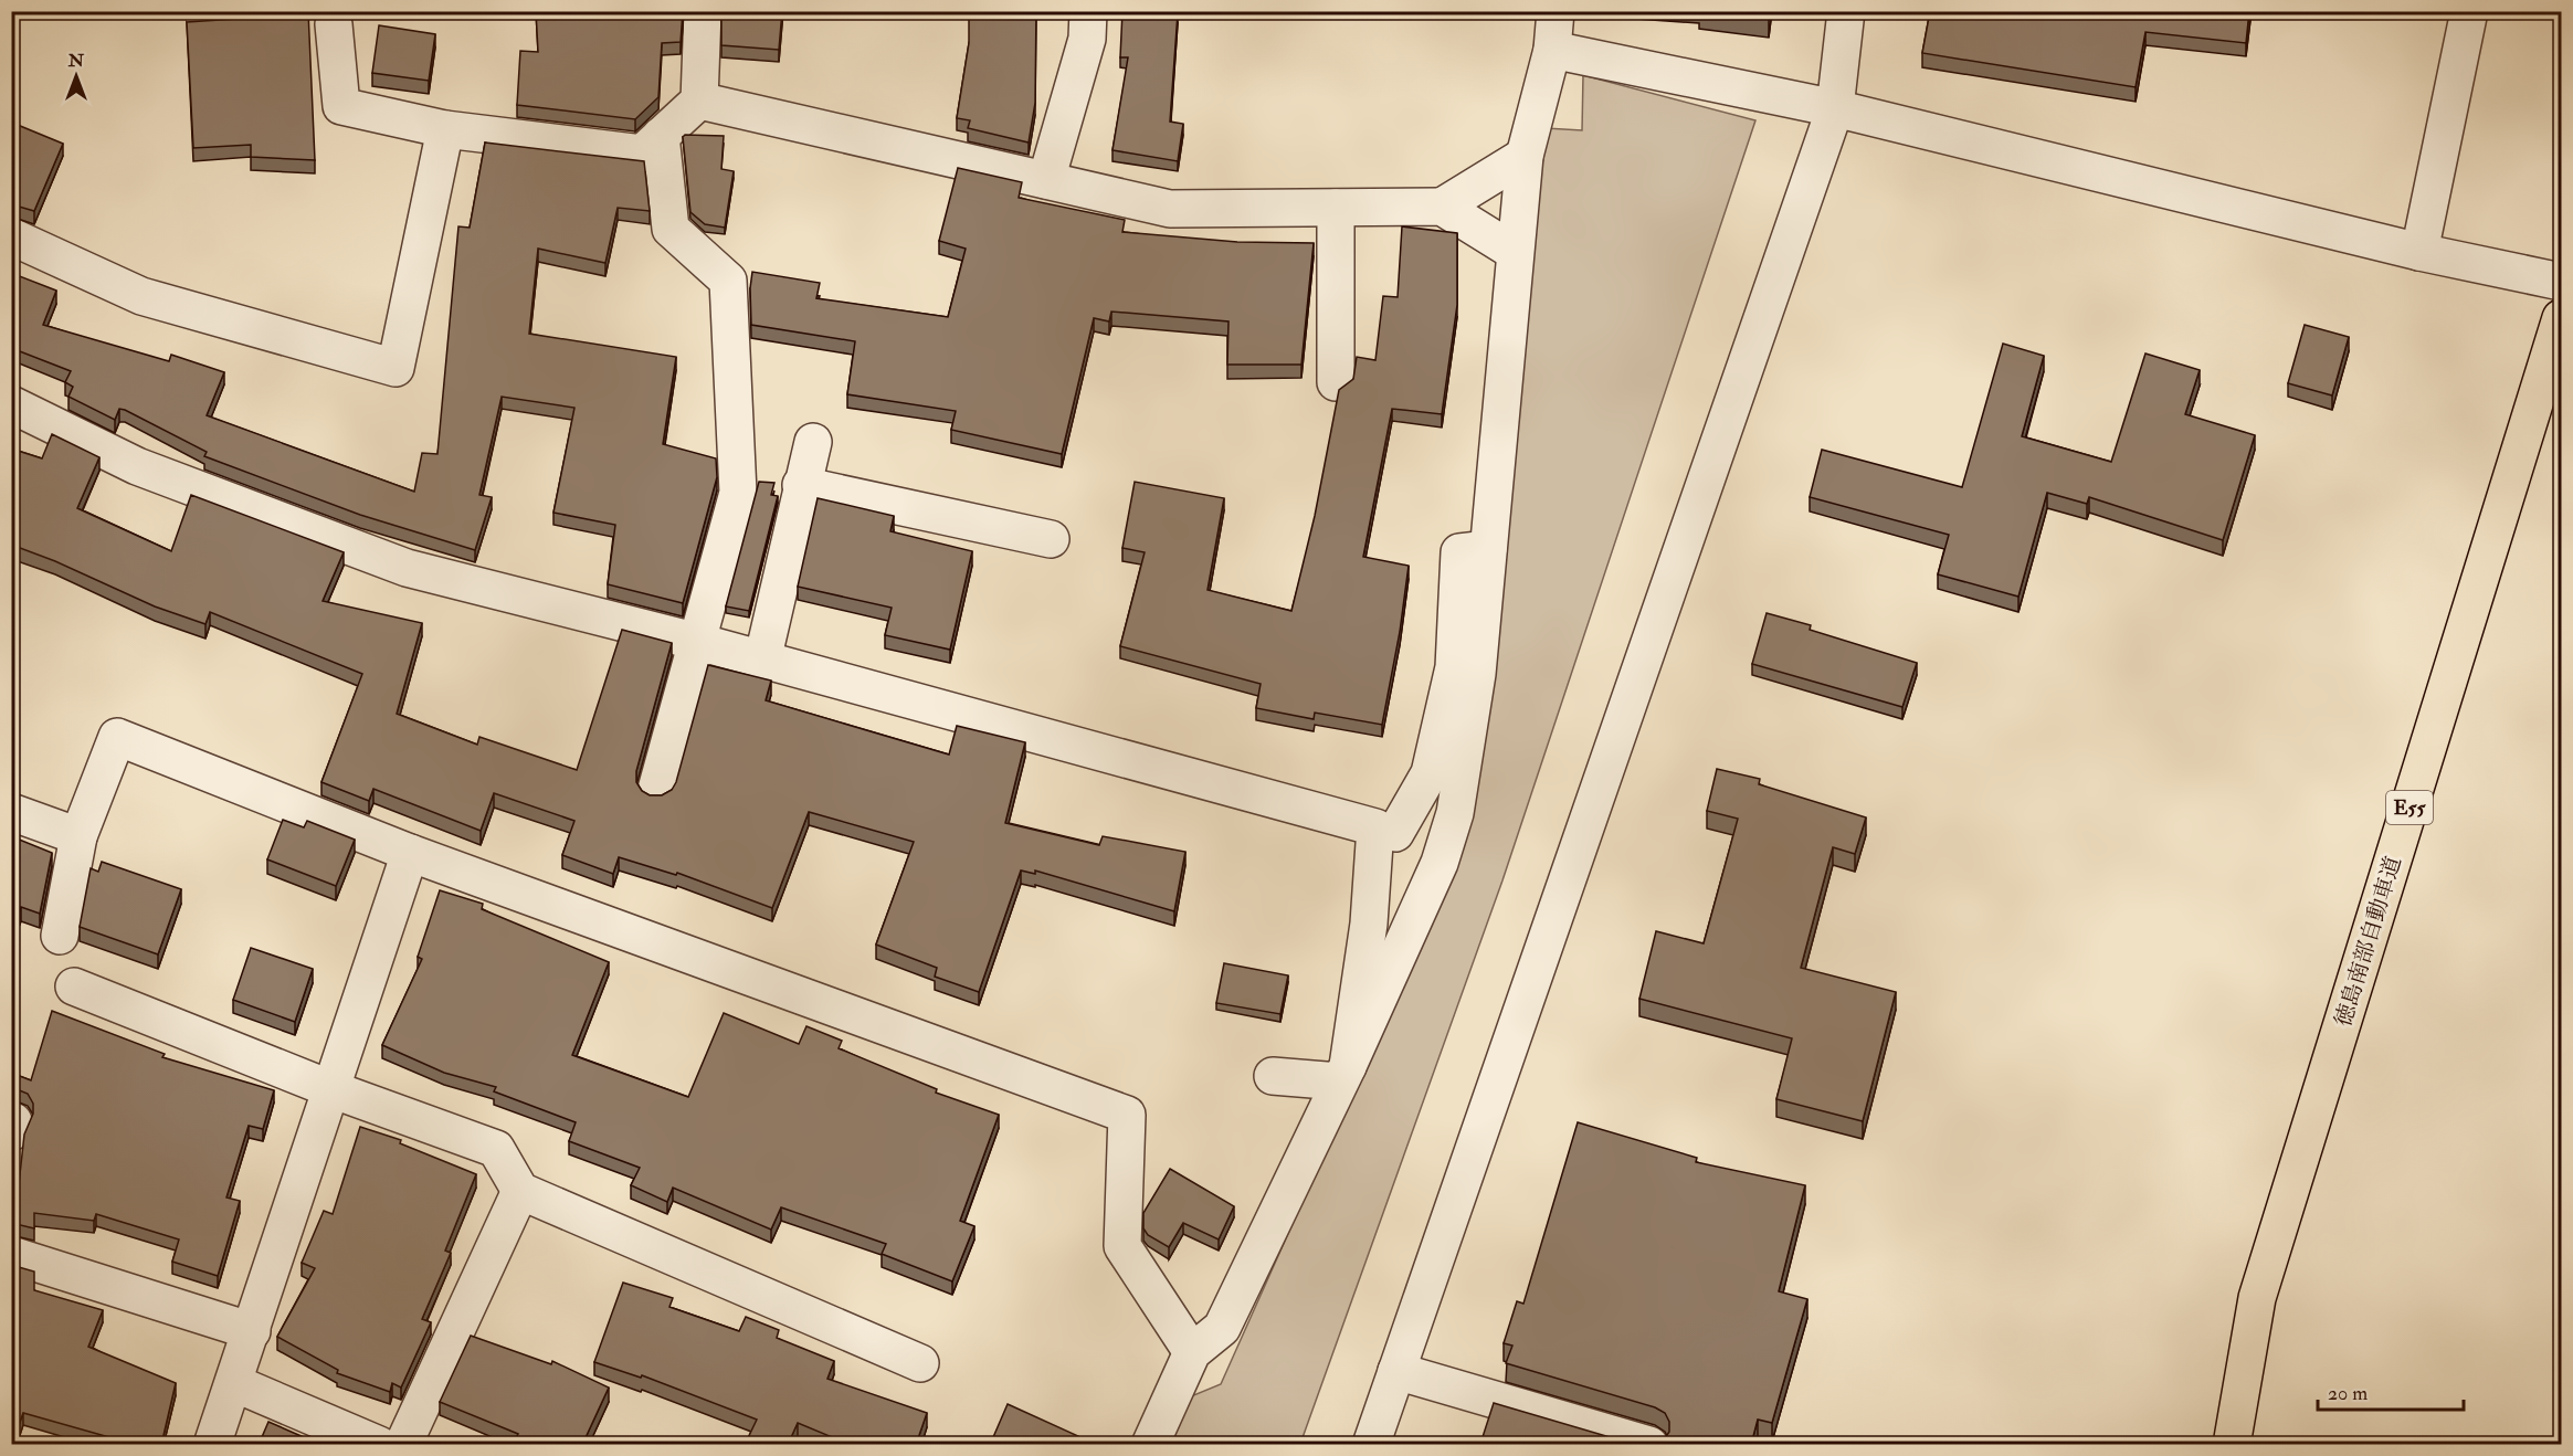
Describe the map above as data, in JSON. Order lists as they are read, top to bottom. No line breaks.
{"streets":{"highway":["E55","徳島南部自動車道"]},"scale_bar":"20 m","north":"top"}
